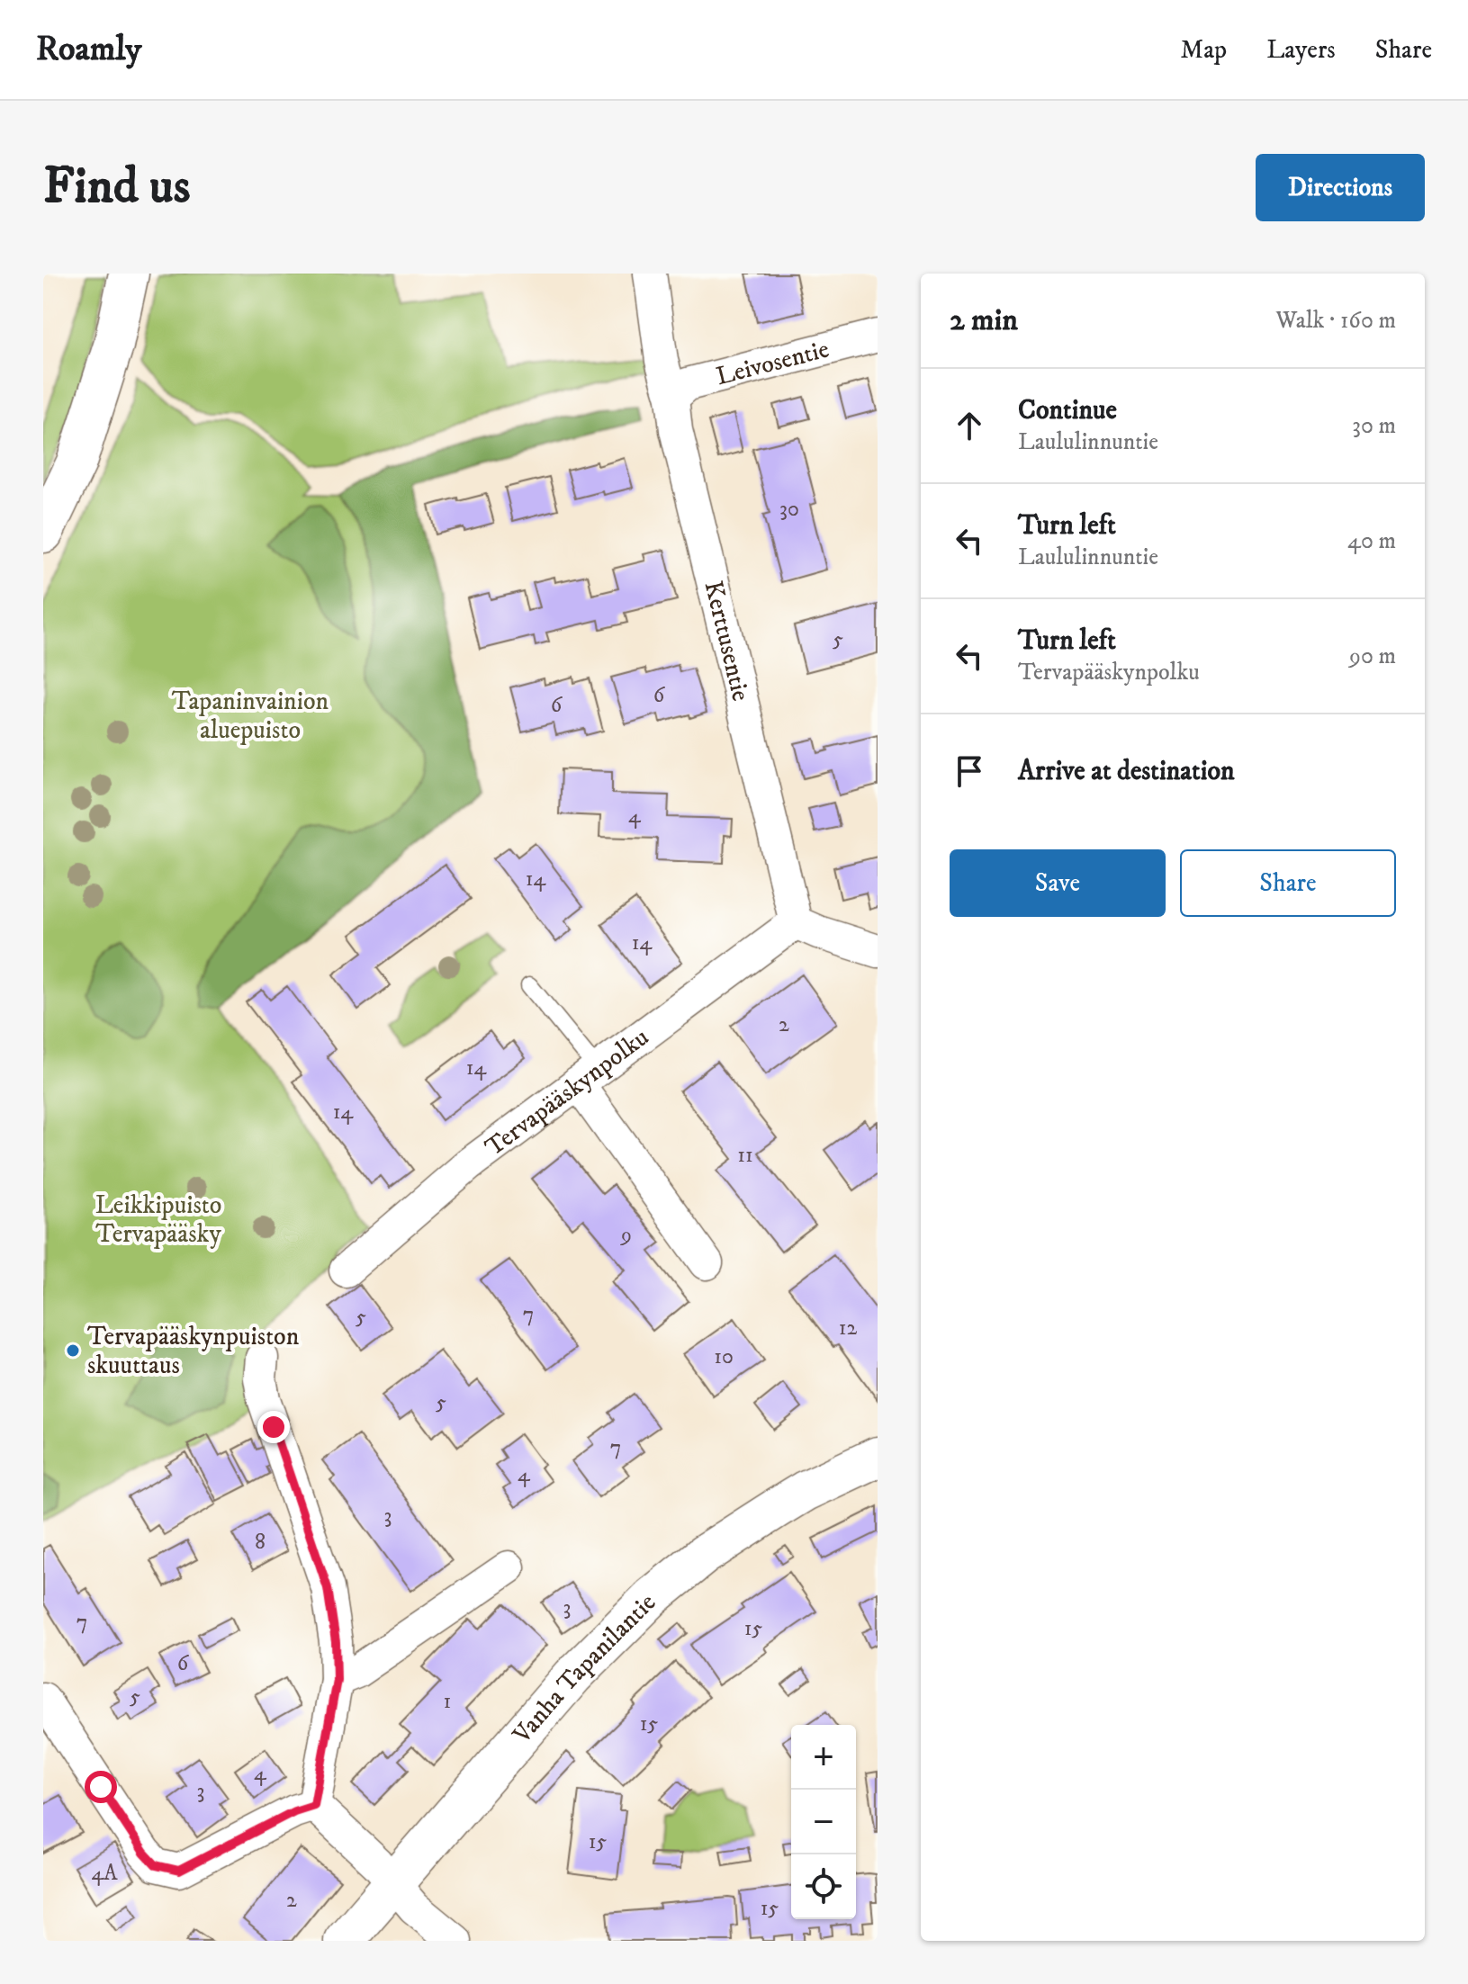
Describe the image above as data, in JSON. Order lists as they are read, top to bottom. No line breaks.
{"streets":{"street":["Leivosentie","Kerttusentie","Tervapääskynpolku","Vanha Tapanilantie"]},"crossings":[["Leivosentie","Kerttusentie"],["Kerttusentie","Tervapääskynpolku"]],"parks":["Tapaninvainion aluepuisto","Leikkipuisto Tervapääsky"],"places":["Tervapääskynpuiston skuuttaus"],"house_numbers":["30","5","6","6","4","14","14","2","14","14","11","9","7","5","12","10","5","7","4","3","8","3","7","15","6","5","1","15","4","3","15","4A","2","15"],"page":{"header":"Roamly","nav":["Map","Layers","Share"],"buttons":["Directions",["Save","Share"]],"title":"Find us","heading":["2 min","Walk · 160 m"],"list":[["Continue","Laululinnuntie","30 m"],["Turn left","Laululinnuntie","40 m"],["Turn left","Tervapääskynpolku","90 m"],"Arrive at destination"],"map_buttons":["+","−"]}}
